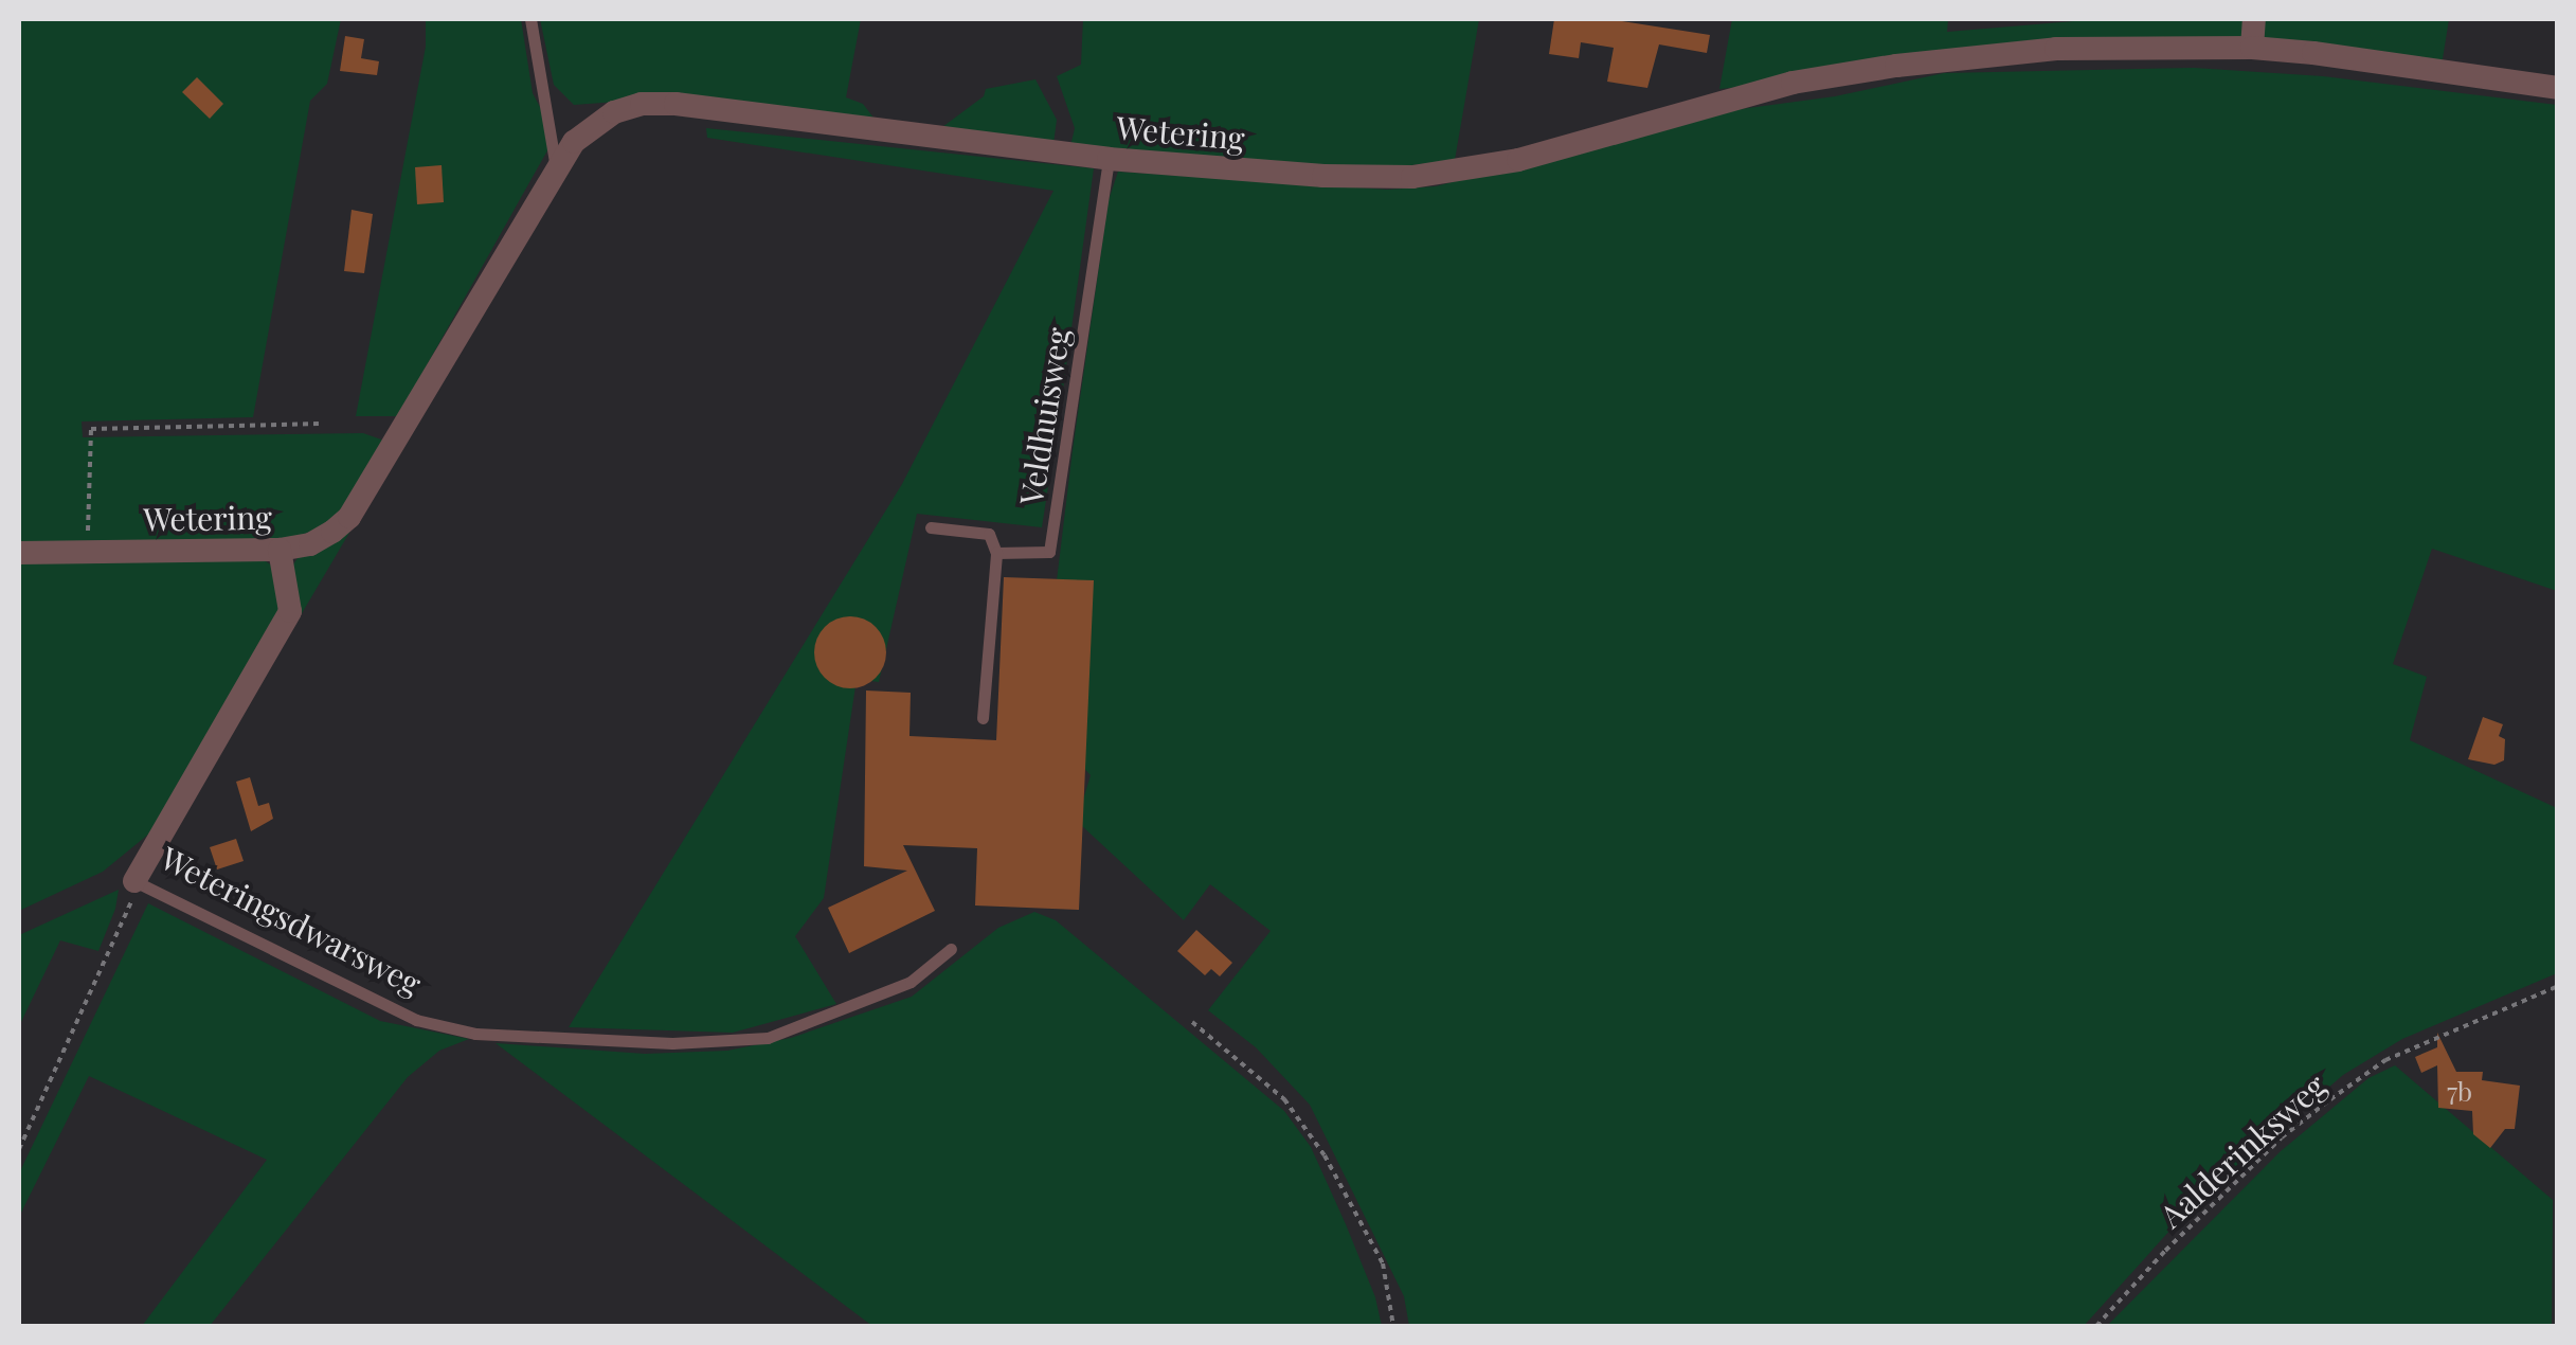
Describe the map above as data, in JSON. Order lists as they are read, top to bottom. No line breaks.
{"streets":{"street":["Wetering","Weteringsdwarsweg"],"lane":["Veldhuisweg"],"path":["Aalderinksweg"]},"crossings":[["Wetering","Veldhuisweg"],["Wetering","Weteringsdwarsweg"]],"house_numbers":["7b"]}
